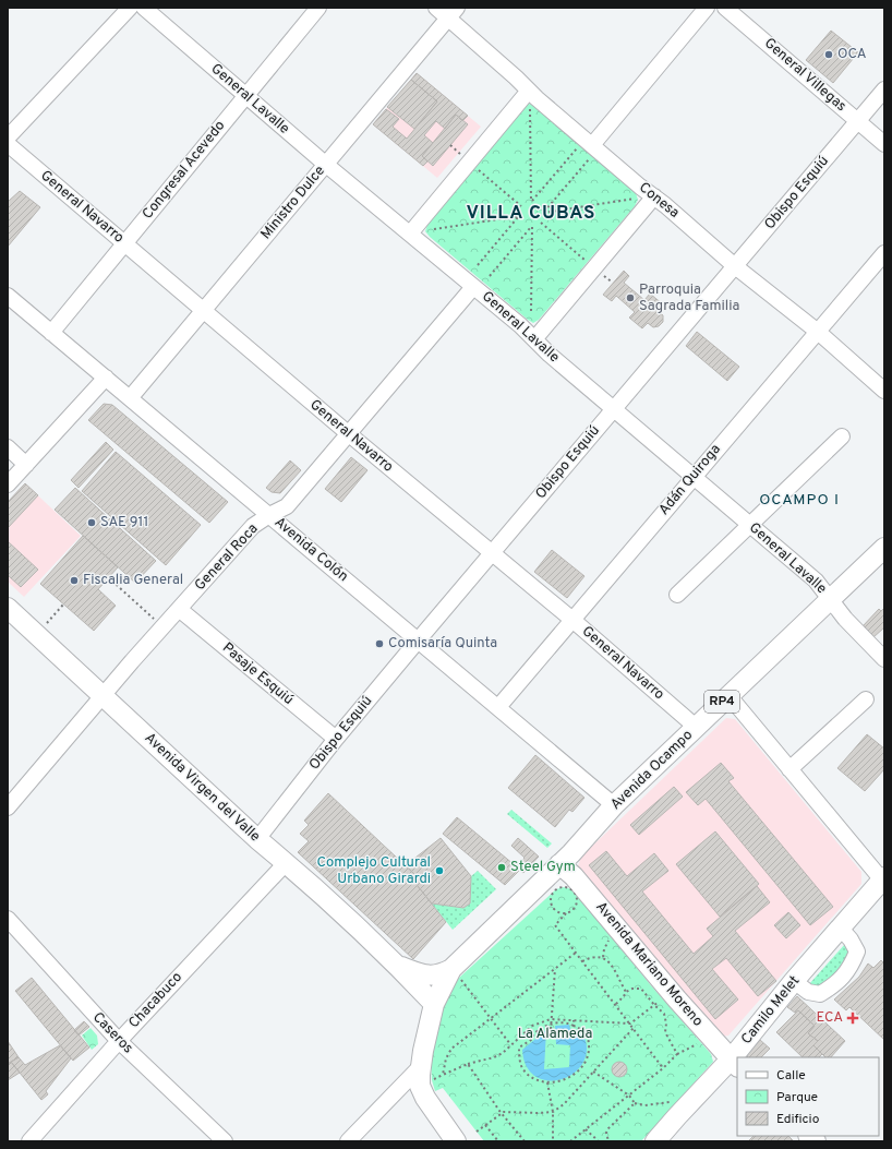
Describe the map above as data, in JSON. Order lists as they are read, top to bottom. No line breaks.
{"streets":{"main road":["RP4","Avenida Ocampo","Avenida Virgen del Valle","Avenida Mariano Moreno","Camilo Melet"],"street":["General Villegas","General Lavalle","Congresal Acevedo","Obispo Esquiú","Conesa","Ministro Dulce","General Navarro","Adán Quiroga","Avenida Colón","General Roca","Pasaje Esquiú","Chacabuco","Caseros"]},"crossings":[["General Villegas","Obispo Esquiú"],["General Lavalle","Congresal Acevedo"],["General Lavalle","Obispo Esquiú"],["General Lavalle","Ministro Dulce"],["General Lavalle","Adán Quiroga"],["General Lavalle","General Roca"],["General Lavalle","Avenida Ocampo"],["Congresal Acevedo","General Navarro"],["Congresal Acevedo","Avenida Colón"],["Obispo Esquiú","Conesa"],["Obispo Esquiú","General Navarro"],["Obispo Esquiú","Avenida Colón"],["Obispo Esquiú","Pasaje Esquiú"],["Obispo Esquiú","Avenida Virgen del Valle"],["Conesa","Ministro Dulce"],["Conesa","Adán Quiroga"],["Ministro Dulce","General Navarro"],["Ministro Dulce","Avenida Colón"],["General Navarro","Adán Quiroga"],["General Navarro","General Roca"],["General Navarro","Avenida Ocampo"],["Adán Quiroga","Avenida Colón"],["Avenida Colón","General Roca"],["Avenida Colón","Avenida Ocampo"],["General Roca","Pasaje Esquiú"],["General Roca","Avenida Virgen del Valle"],["Avenida Ocampo","Avenida Virgen del Valle"],["Avenida Ocampo","Avenida Mariano Moreno"],["Avenida Virgen del Valle","Chacabuco"],["Avenida Mariano Moreno","Camilo Melet"],["Chacabuco","Caseros"]],"districts":["VILLA CUBAS","OCAMPO I"],"parks":["La Alameda"],"places":{"other":["OCA","Parroquia Sagrada Familia","SAE 911","Fiscalia General","Comisaría Quinta","Steel Gym","Complejo Cultural Urbano Girardi"],"health":["ECA"]},"legend":["Calle","Parque","Edificio"]}
